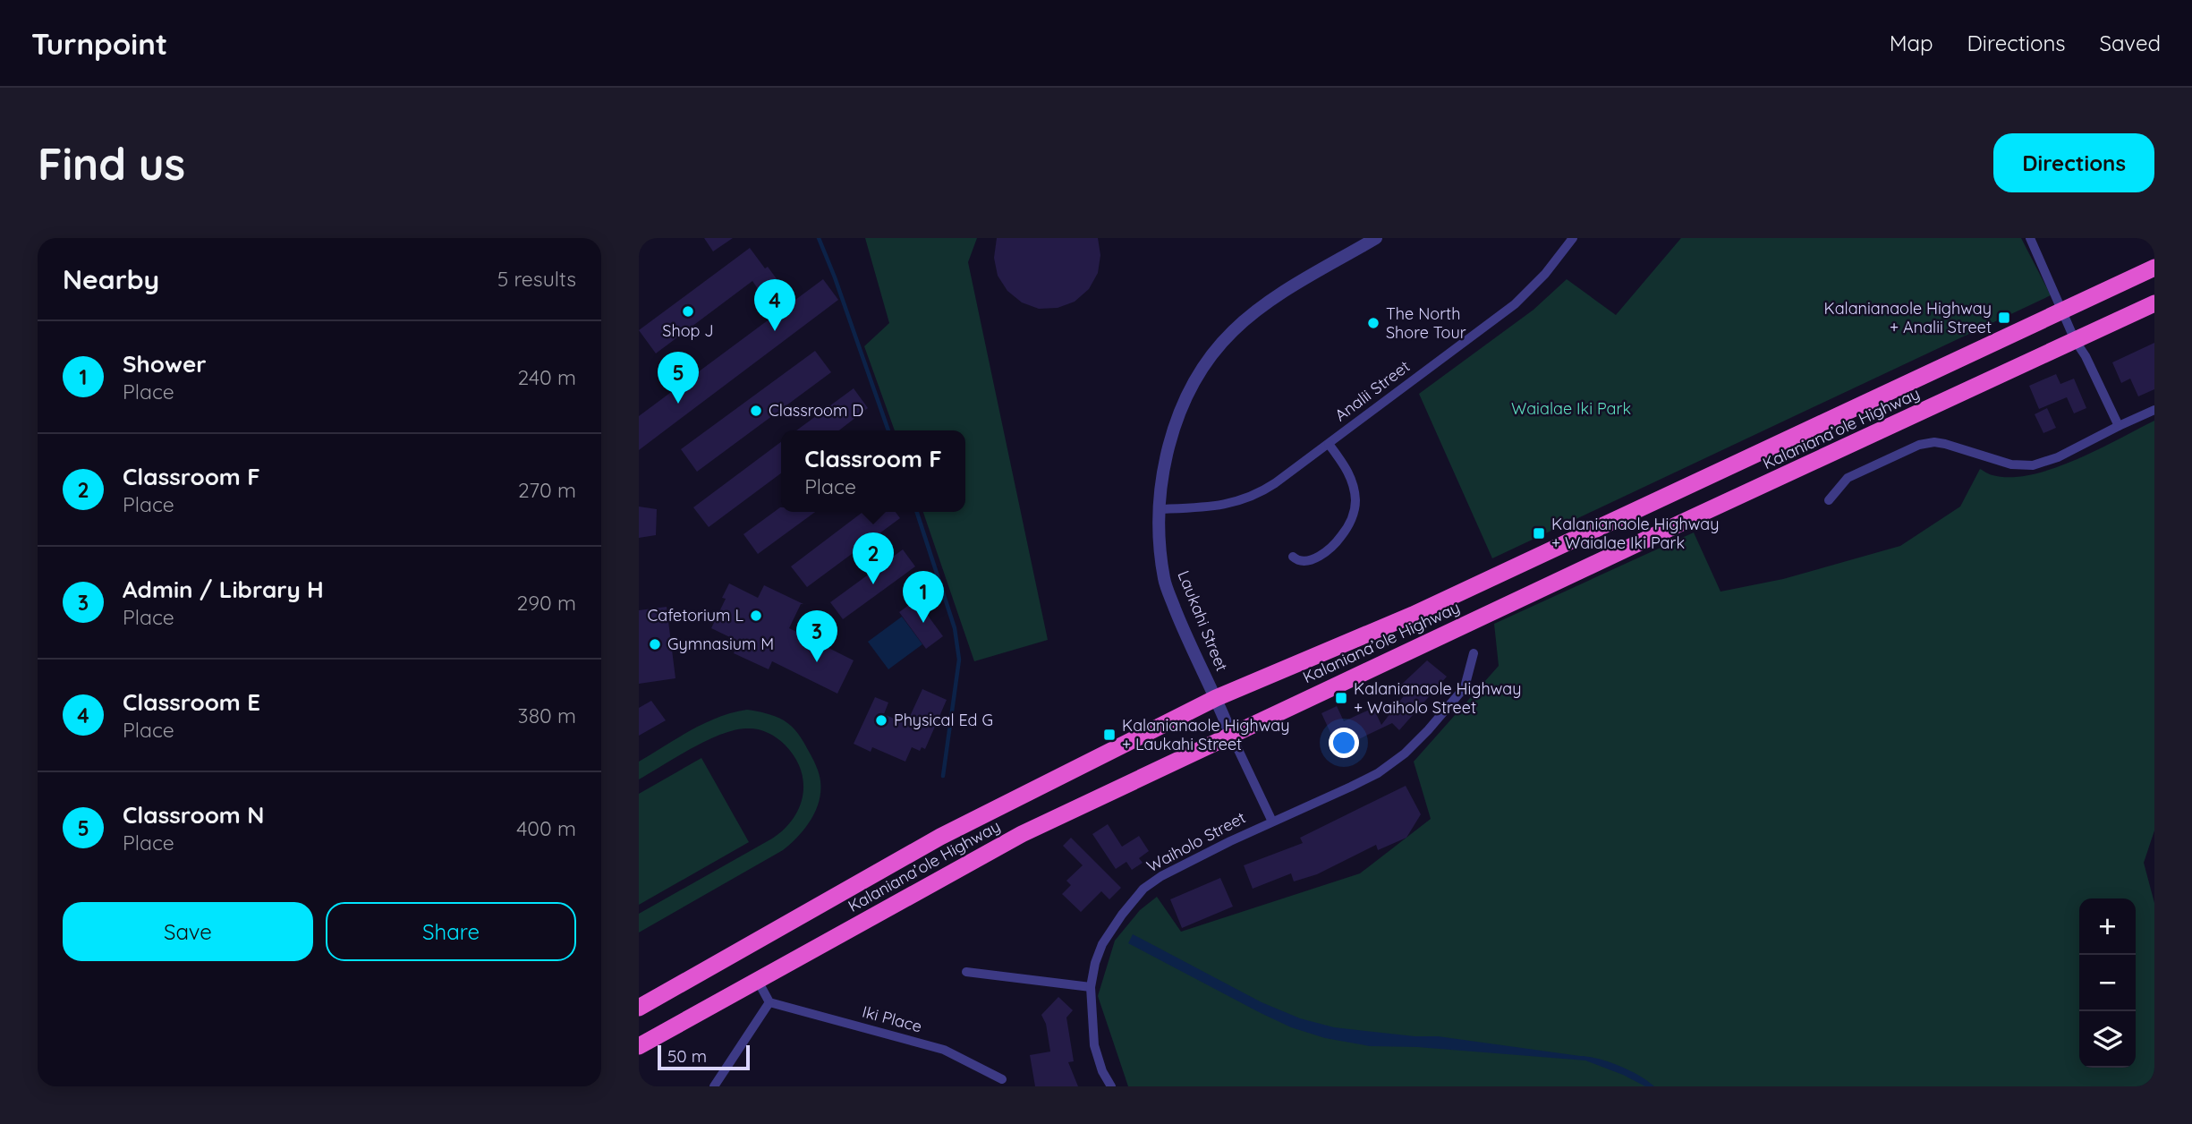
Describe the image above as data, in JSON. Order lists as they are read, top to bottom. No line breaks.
{"streets":{"highway":["Kalaniana’ole Highway"],"street":["Analii Street","Laukahi Street","Waiholo Street","Iki Place"]},"crossings":[["Analii Street","Laukahi Street"],["Kalaniana’ole Highway","Laukahi Street"],["Kalaniana’ole Highway","Waiholo Street"],["Laukahi Street","Waiholo Street"]],"parks":["Waialae Iki Park"],"places":{"other":["Shop J","The North Shore Tour","Classroom D","Cafetorium L","Gymnasium M","Physical Ed G"],"transit":["Kalanianaole Highway + Analii Street","Kalanianaole Highway + Waialae Iki Park","Kalanianaole Highway + Waiholo Street","Kalanianaole Highway + Laukahi Street"]},"scale_bar":"50 m","page":{"header":"Turnpoint","nav":["Map","Directions","Saved"],"buttons":["Directions",["Save","Share"]],"title":"Find us","heading":["Nearby","5 results"],"pins":["4","5","2","1","3"],"list":[{"mark":"1","name":"Shower","note":"Place","value":"240 m"},{"mark":"2","name":"Classroom F","note":"Place","value":"270 m"},{"mark":"3","name":"Admin / Library H","note":"Place","value":"290 m"},{"mark":"4","name":"Classroom E","note":"Place","value":"380 m"},{"mark":"5","name":"Classroom N","note":"Place","value":"400 m"}],"popup":["Classroom F","Place"],"map_buttons":["+","−"],"scale":"50 m"}}
